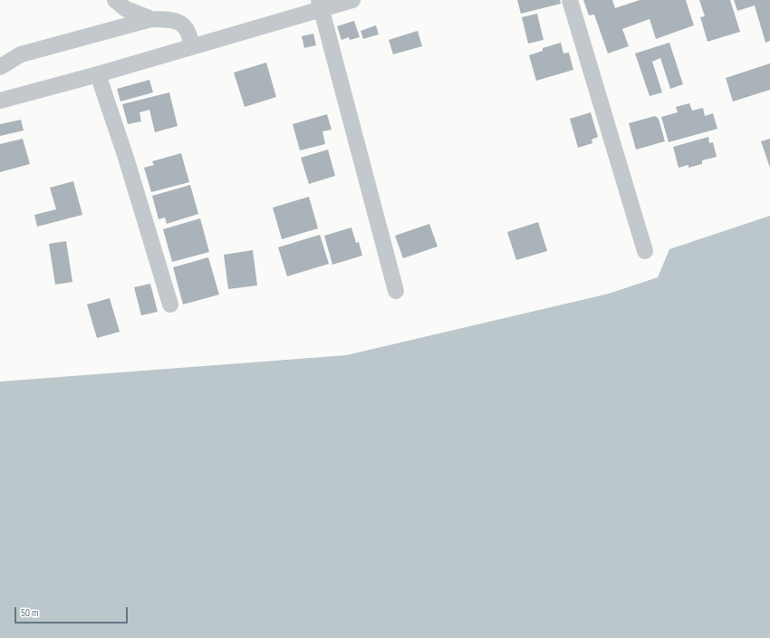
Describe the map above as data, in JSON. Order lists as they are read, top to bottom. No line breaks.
{"scale_bar":"50 m"}
